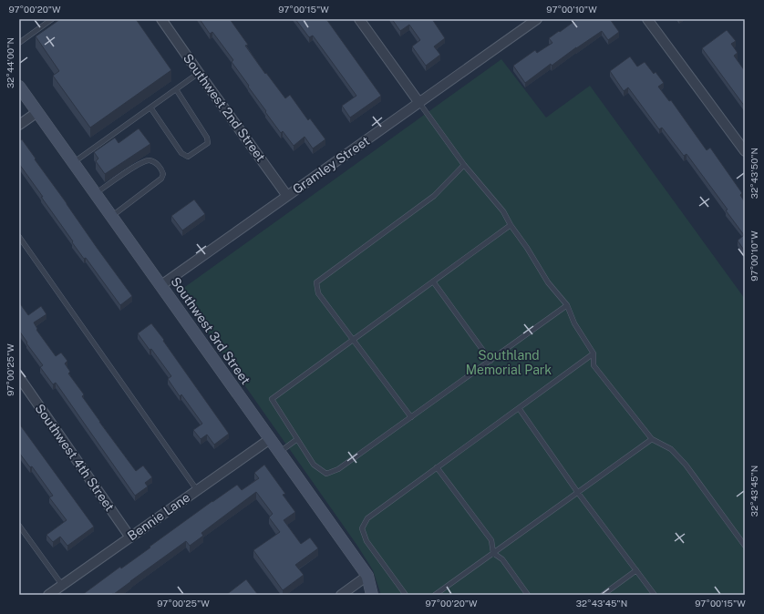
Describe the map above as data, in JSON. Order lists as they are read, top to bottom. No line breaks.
{"streets":{"street":["Southwest 2nd Street","Gramley Street","Southwest 3rd Street","Southwest 4th Street","Bennie Lane"]},"crossings":[["Southwest 2nd Street","Gramley Street"],["Gramley Street","Southwest 3rd Street"],["Southwest 3rd Street","Bennie Lane"],["Southwest 4th Street","Bennie Lane"]],"parks":["Southland Memorial Park"],"coordinates":["97°00'20\"W","97°00'15\"W","97°00'10\"W","32°44'00\"N","32°43'50\"N","97°00'25\"W","32°43'45\"N"]}
